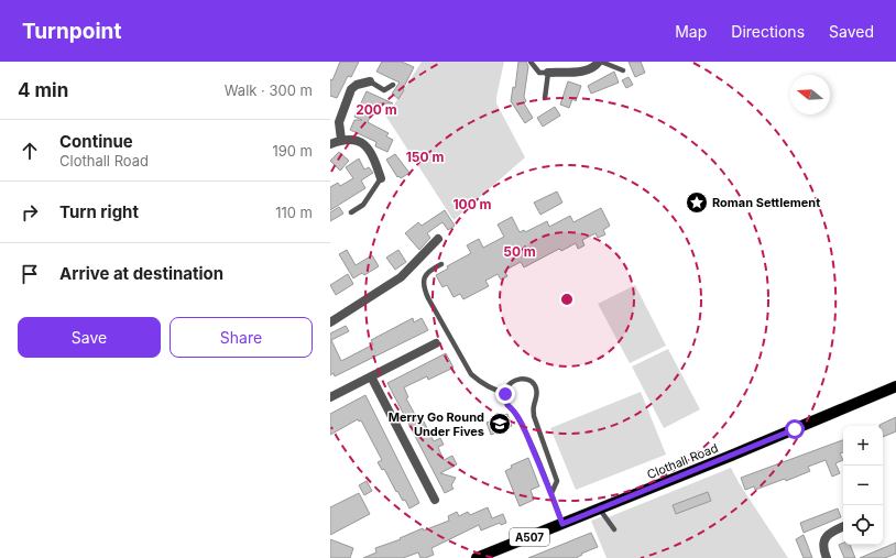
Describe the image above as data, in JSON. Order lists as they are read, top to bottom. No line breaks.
{"streets":{"main road":["Clothall Road","A507"]},"places":{"place":["Roman Settlement"],"school or university":["Merry Go Round Under Fives"]},"north":"left","page":{"header":"Turnpoint","nav":["Map","Directions","Saved"],"heading":["4 min","Walk · 300 m"],"list":[["Continue","Clothall Road","190 m"],["Turn right","110 m"],"Arrive at destination"],"buttons":["Save","Share"],"map_buttons":["+","−"]},"rings":["200 m","150 m","100 m","50 m"]}
